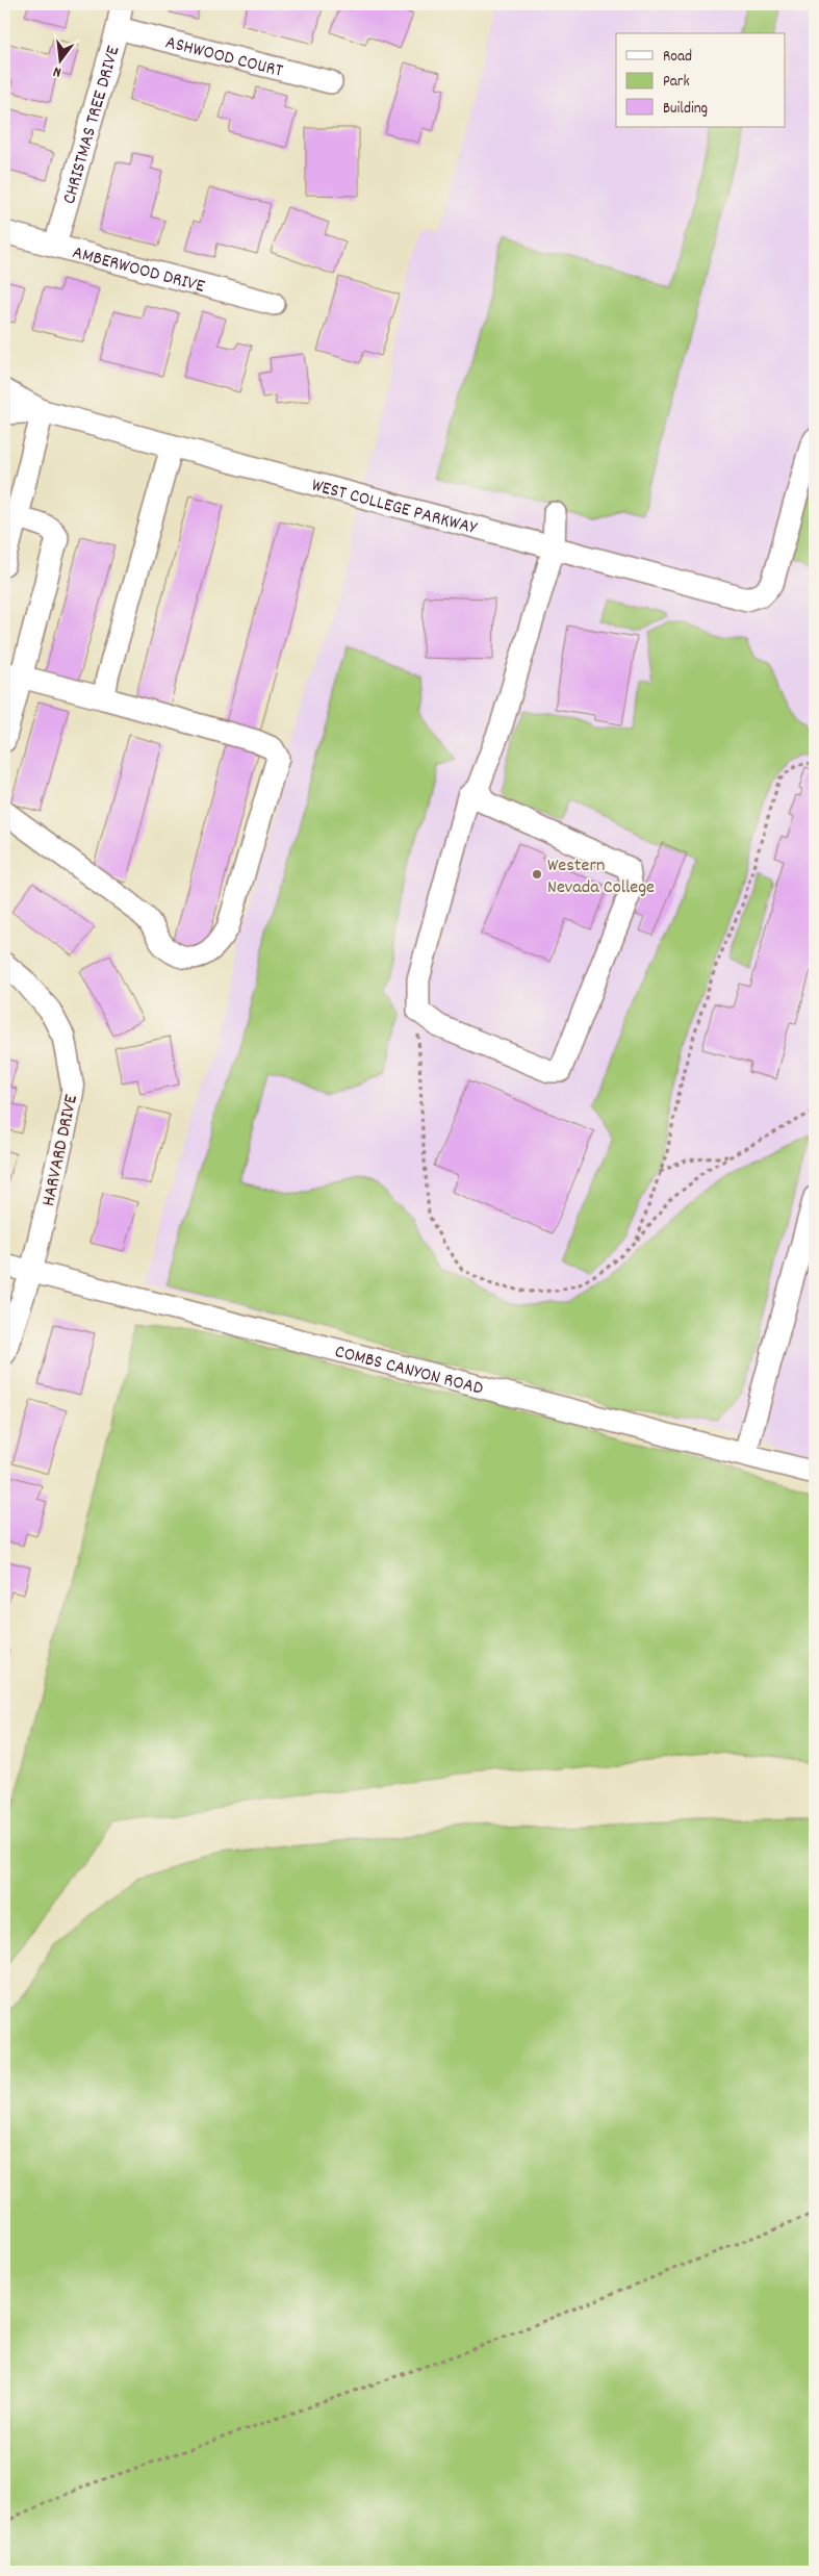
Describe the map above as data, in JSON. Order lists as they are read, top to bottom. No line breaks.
{"streets":{"street":["ASHWOOD COURT","CHRISTMAS TREE DRIVE","AMBERWOOD DRIVE","WEST COLLEGE PARKWAY","HARVARD DRIVE","COMBS CANYON ROAD"]},"crossings":[["ASHWOOD COURT","CHRISTMAS TREE DRIVE"],["CHRISTMAS TREE DRIVE","AMBERWOOD DRIVE"],["HARVARD DRIVE","COMBS CANYON ROAD"]],"places":["Western Nevada College"],"legend":["Road","Park","Building"],"north":"bottom"}
